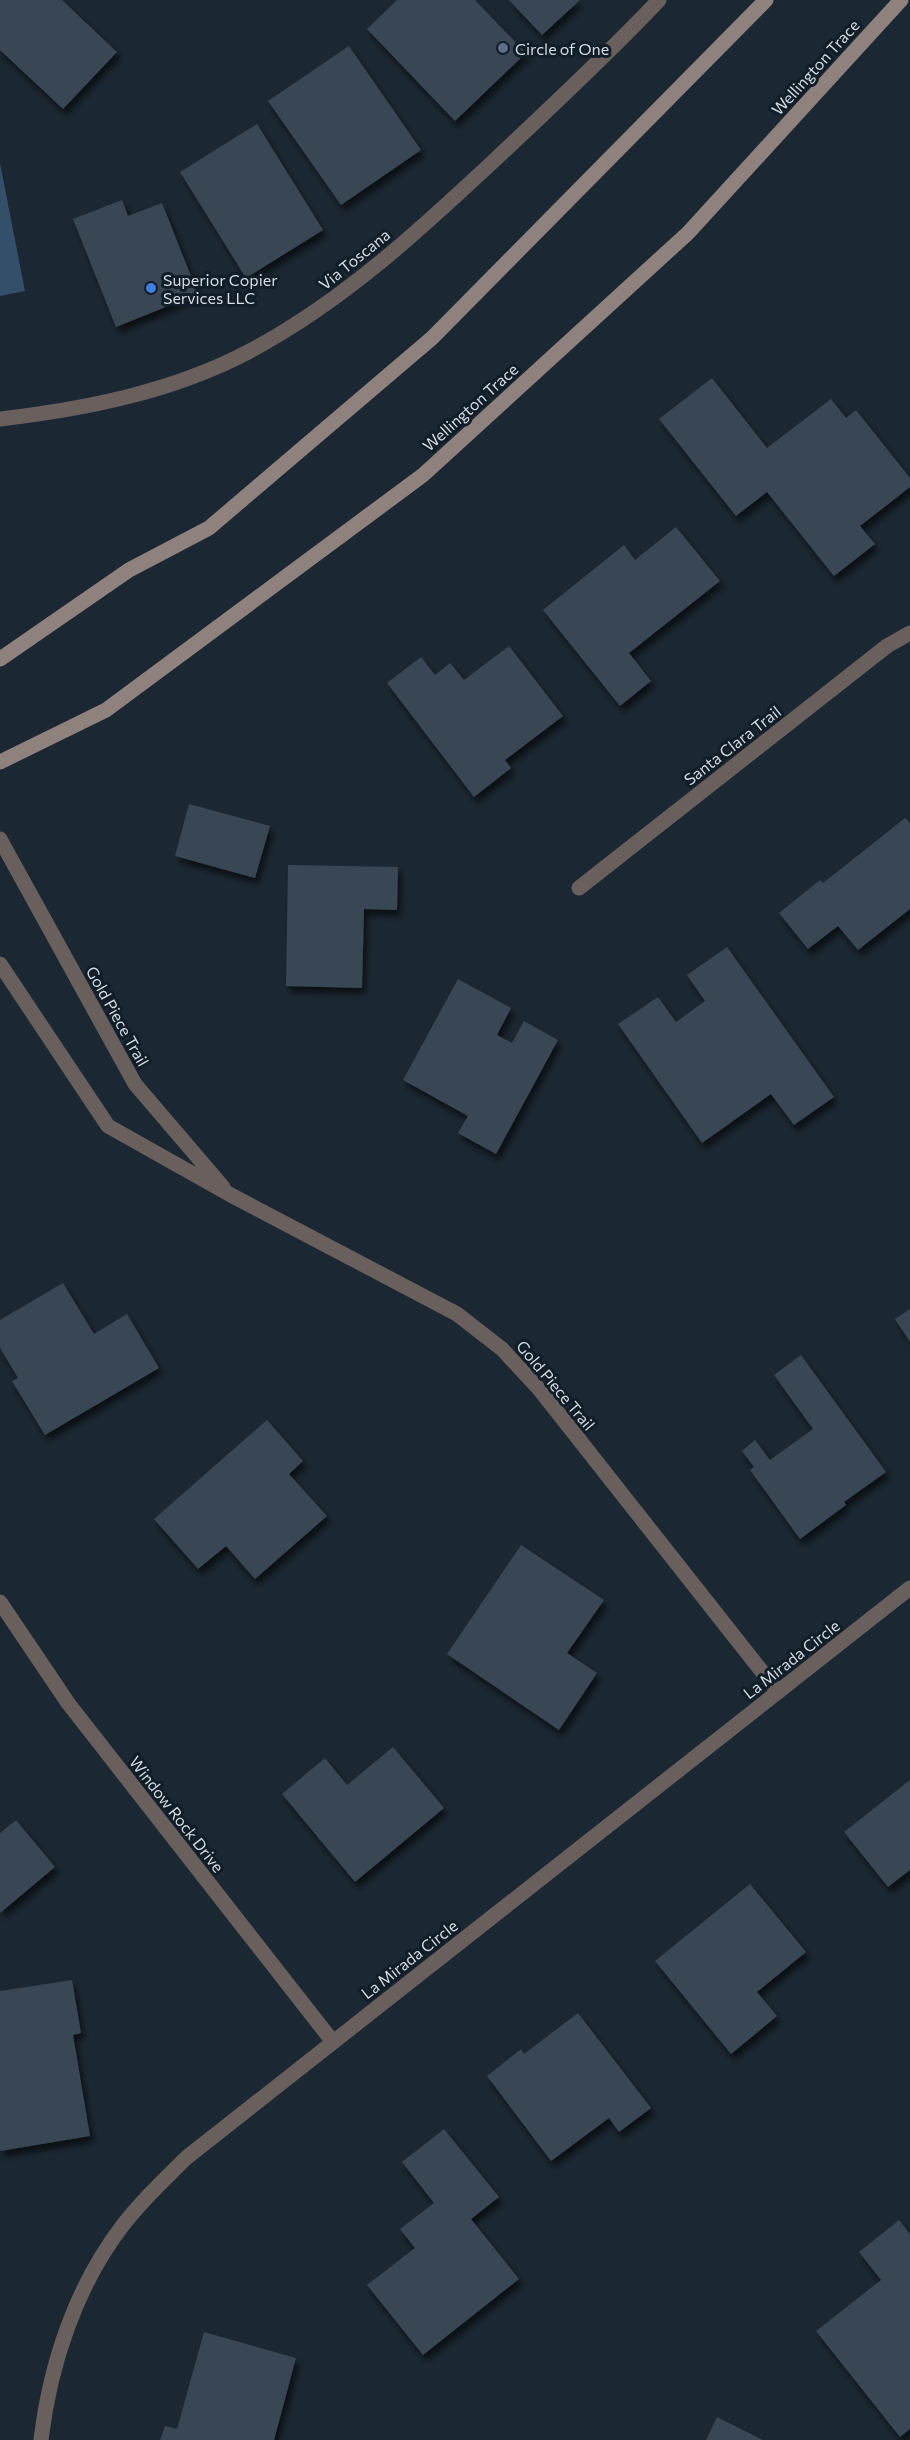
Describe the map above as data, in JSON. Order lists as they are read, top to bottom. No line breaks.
{"streets":{"street":["Wellington Trace","Via Toscana","Santa Clara Trail","Gold Piece Trail","La Mirada Circle","Window Rock Drive"]},"crossings":[["Gold Piece Trail","La Mirada Circle"],["La Mirada Circle","Window Rock Drive"]],"places":["Circle of One","Superior Copier Services LLC"]}
